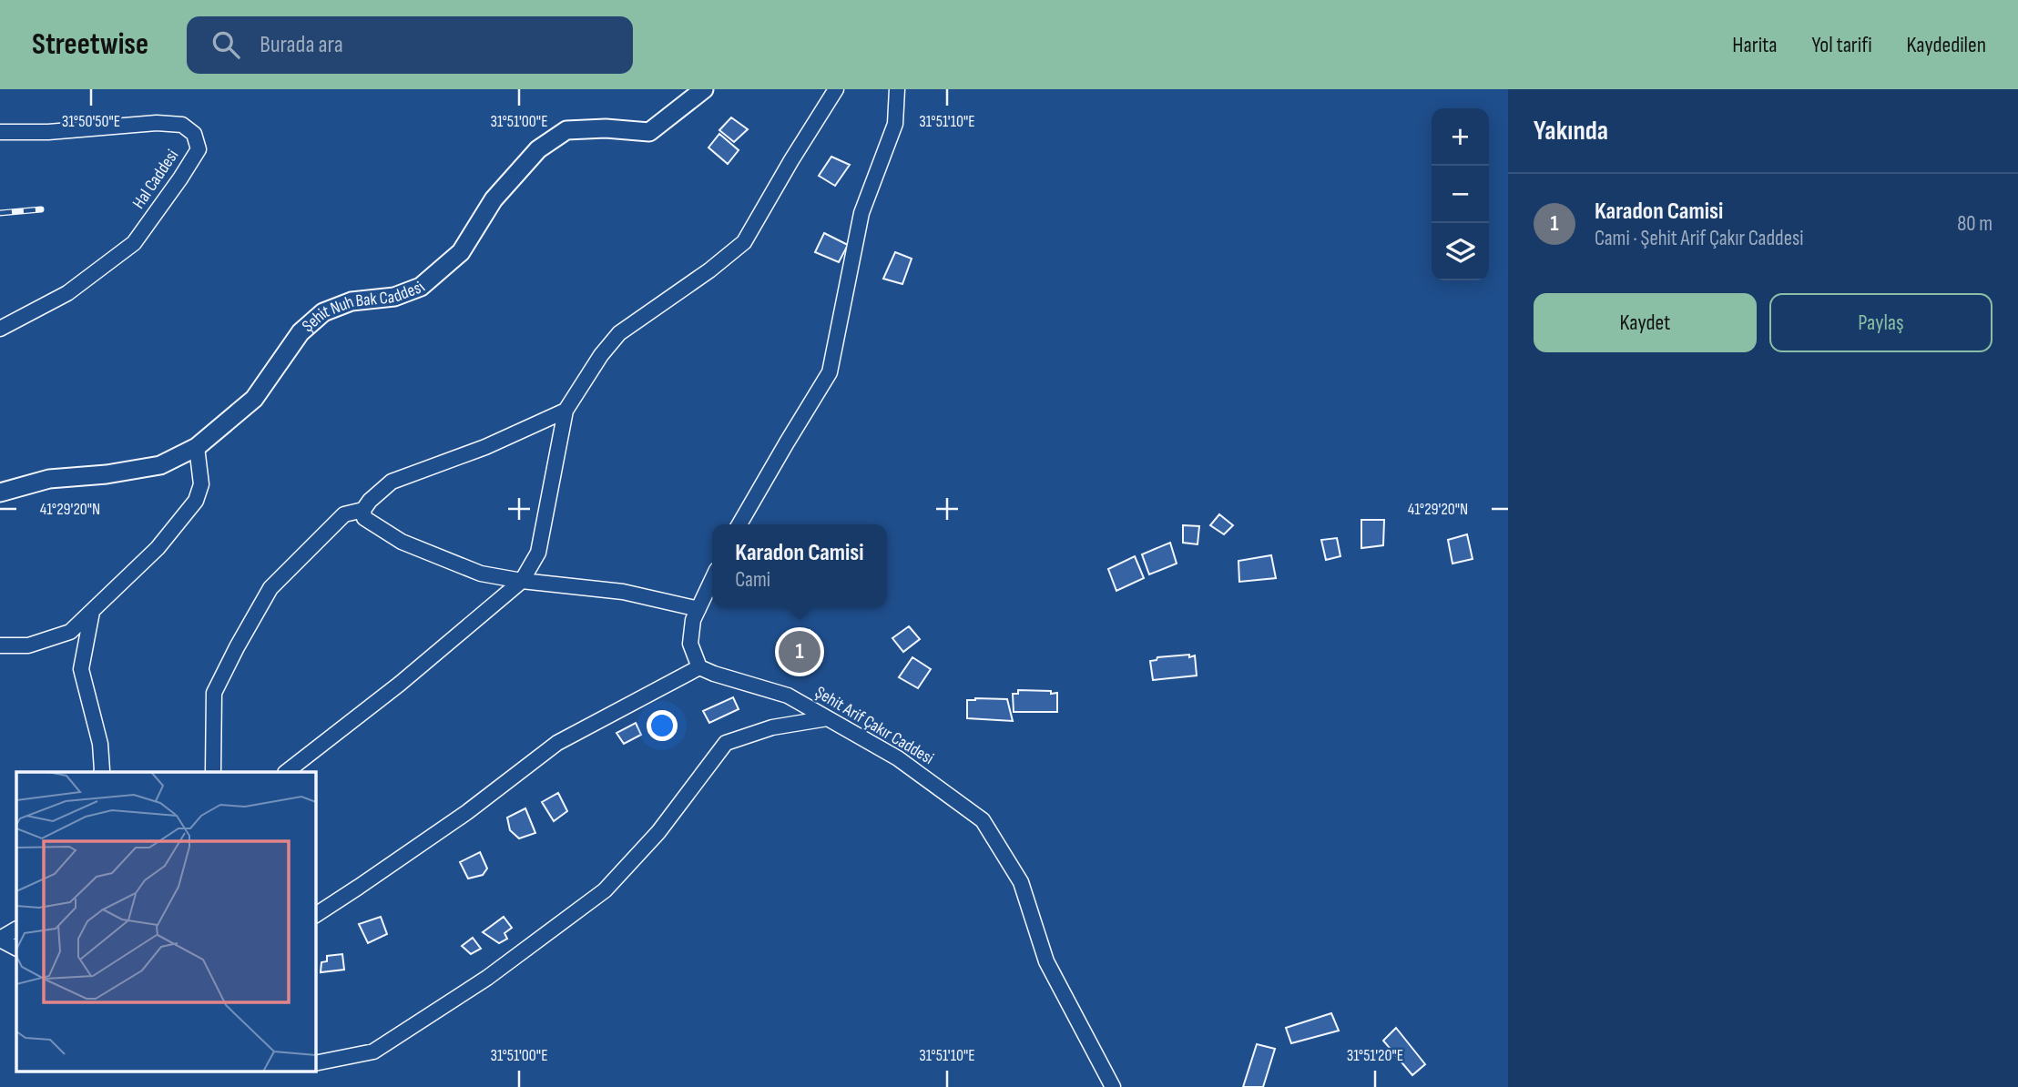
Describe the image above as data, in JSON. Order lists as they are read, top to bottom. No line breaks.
{"streets":{"main road":["Şehit Nuh Bak Caddesi"],"street":["Hal Caddesi","Şehit Arif Çakır Caddesi"]},"page":{"header":"Streetwise","search":"Burada ara","nav":["Harita","Yol tarifi","Kaydedilen"],"heading":"Yakında","map_buttons":["+","−"],"list":[{"mark":"1","name":"Karadon Camisi","note":"Cami · Şehit Arif Çakır Caddesi","value":"80 m"}],"buttons":["Kaydet","Paylaş"],"popup":["Karadon Camisi","Cami"],"pins":"1"},"coordinates":["31°50'50\"E","31°51'00\"E","31°51'10\"E","41°29'20\"N","31°51'20\"E"]}
